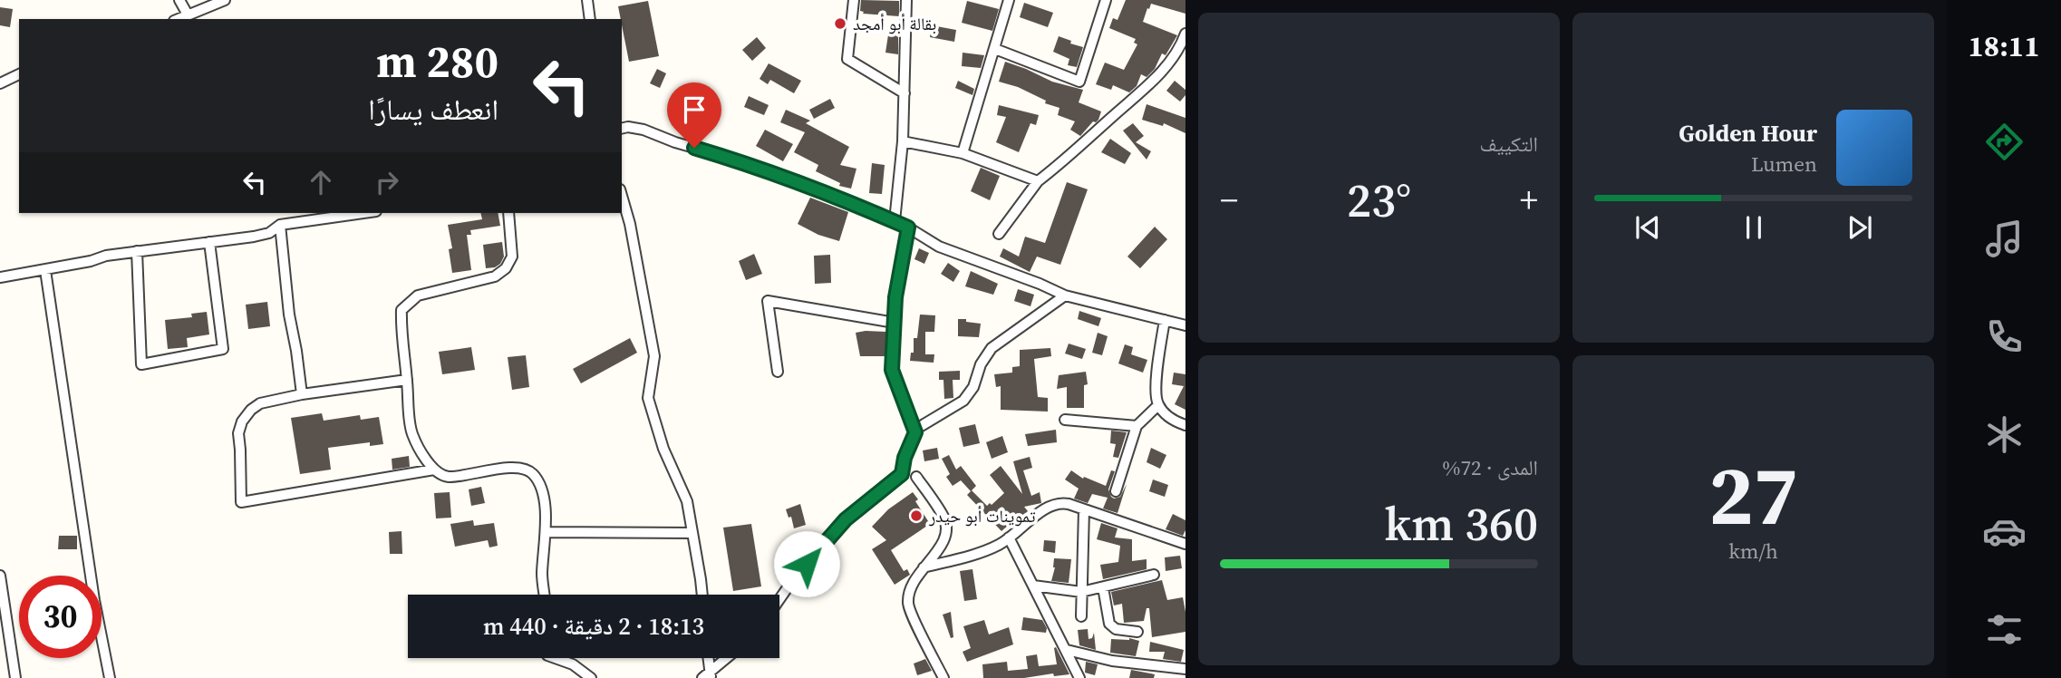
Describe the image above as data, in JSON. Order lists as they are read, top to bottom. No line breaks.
{"places":["بقالة أبو أمجد","تموينات أبو حيدر"],"page":{"tabs":"18:11","tile":["التكييف",["27","km/h"],["المدى · 72%","360 km"]],"turn":["280 m","انعطف يسارًا"],"song":["Golden Hour","Lumen"],"heat":["−","23°","+"],"limit":"30","trip":"18:13 · 2 دقيقة · 440 m"}}
